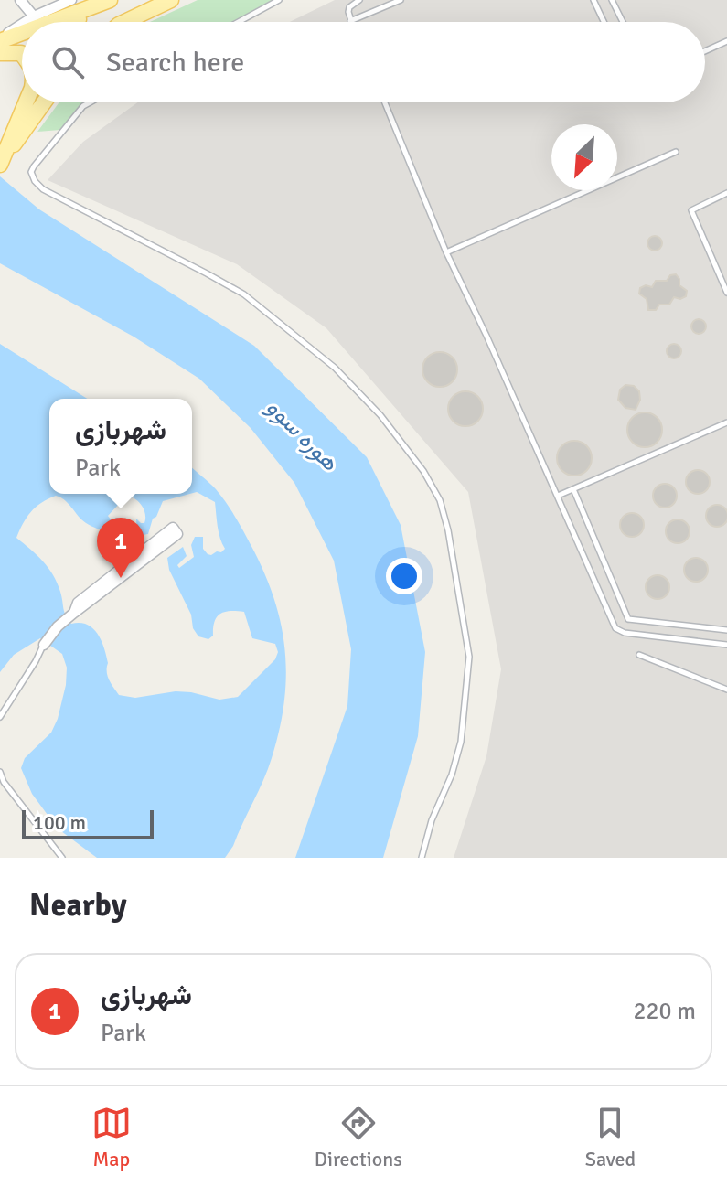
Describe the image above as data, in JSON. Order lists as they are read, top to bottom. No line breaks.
{"water":["هوره سوو"],"scale_bar":"100 m","north":"bottom left","page":{"search":"Search here","popup":["شهربازی","Park"],"pins":"1","scale":"100 m","heading":"Nearby","list":[{"mark":"1","name":"شهربازی","note":"Park","value":"220 m"}],"nav":["Map","Directions","Saved"]}}
